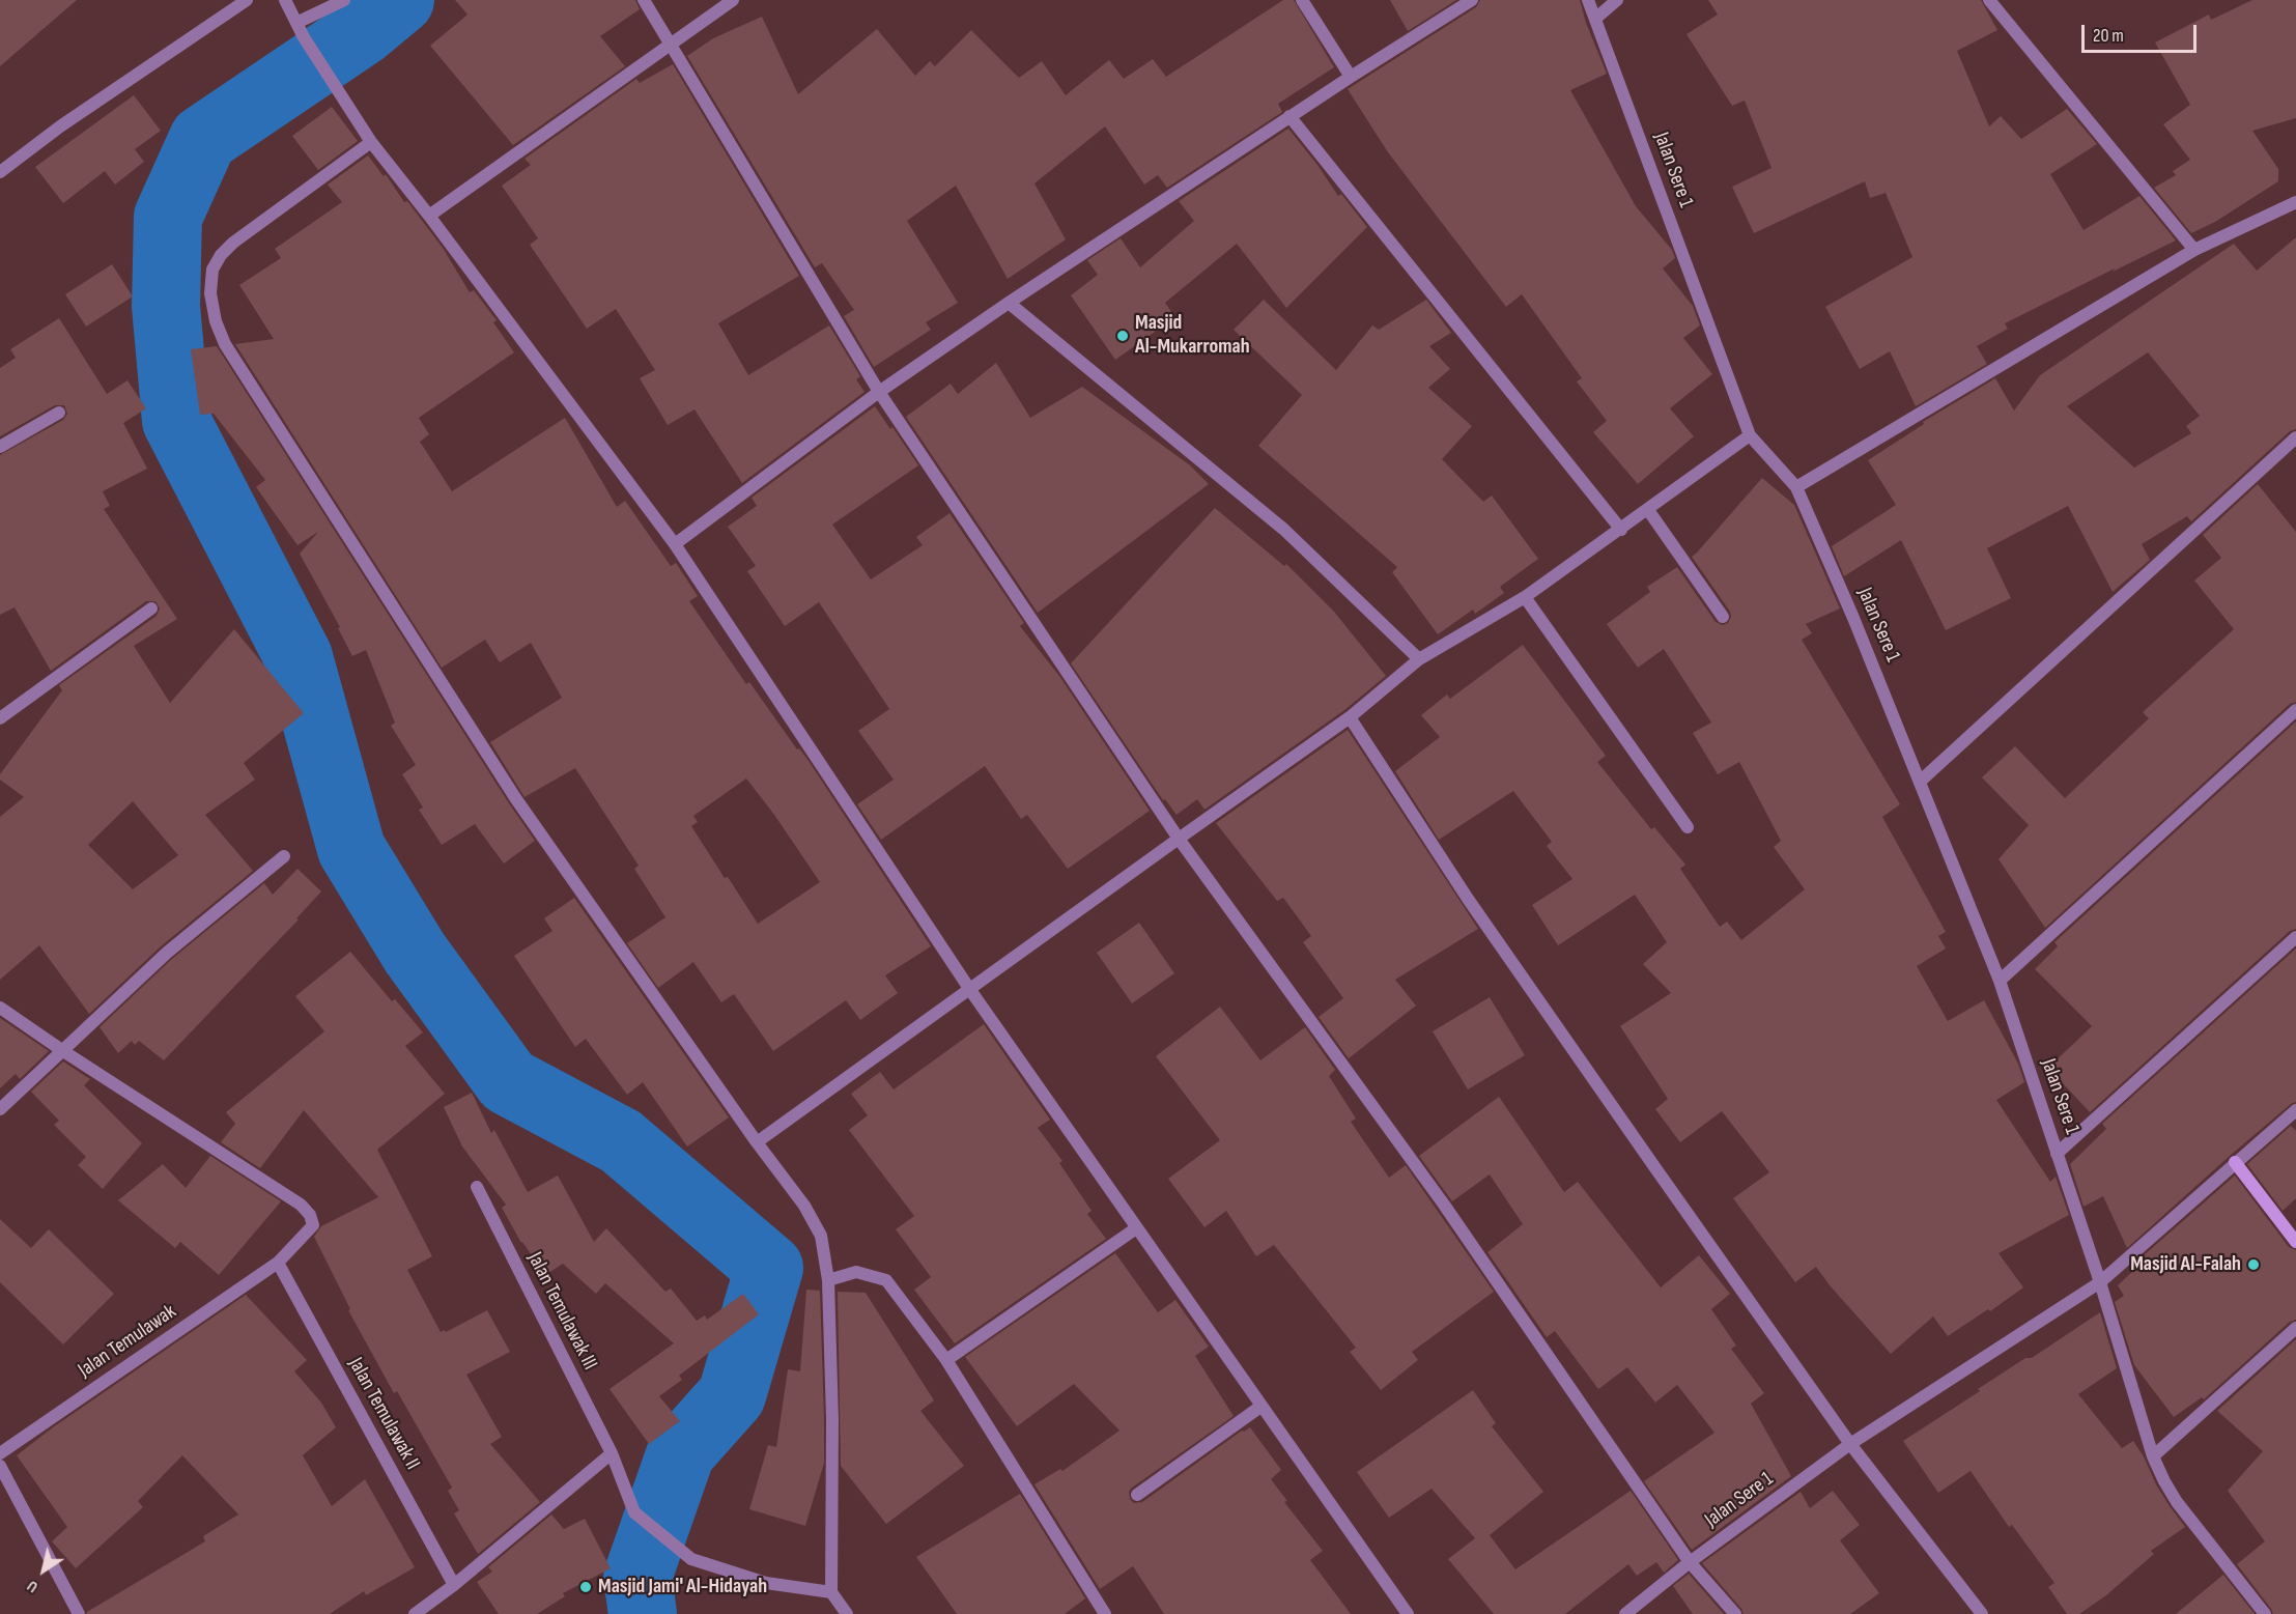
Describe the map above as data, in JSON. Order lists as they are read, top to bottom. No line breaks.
{"streets":{"street":["Jalan Sere 1","Jalan Temulawak III","Jalan Temulawak","Jalan Temulawak II"]},"crossings":[["Jalan Temulawak","Jalan Temulawak II"]],"places":["Masjid Al-Mukarromah","Masjid Al-Falah","Masjid Jami' Al-Hidayah"],"scale_bar":"20 m","north":"bottom left"}
